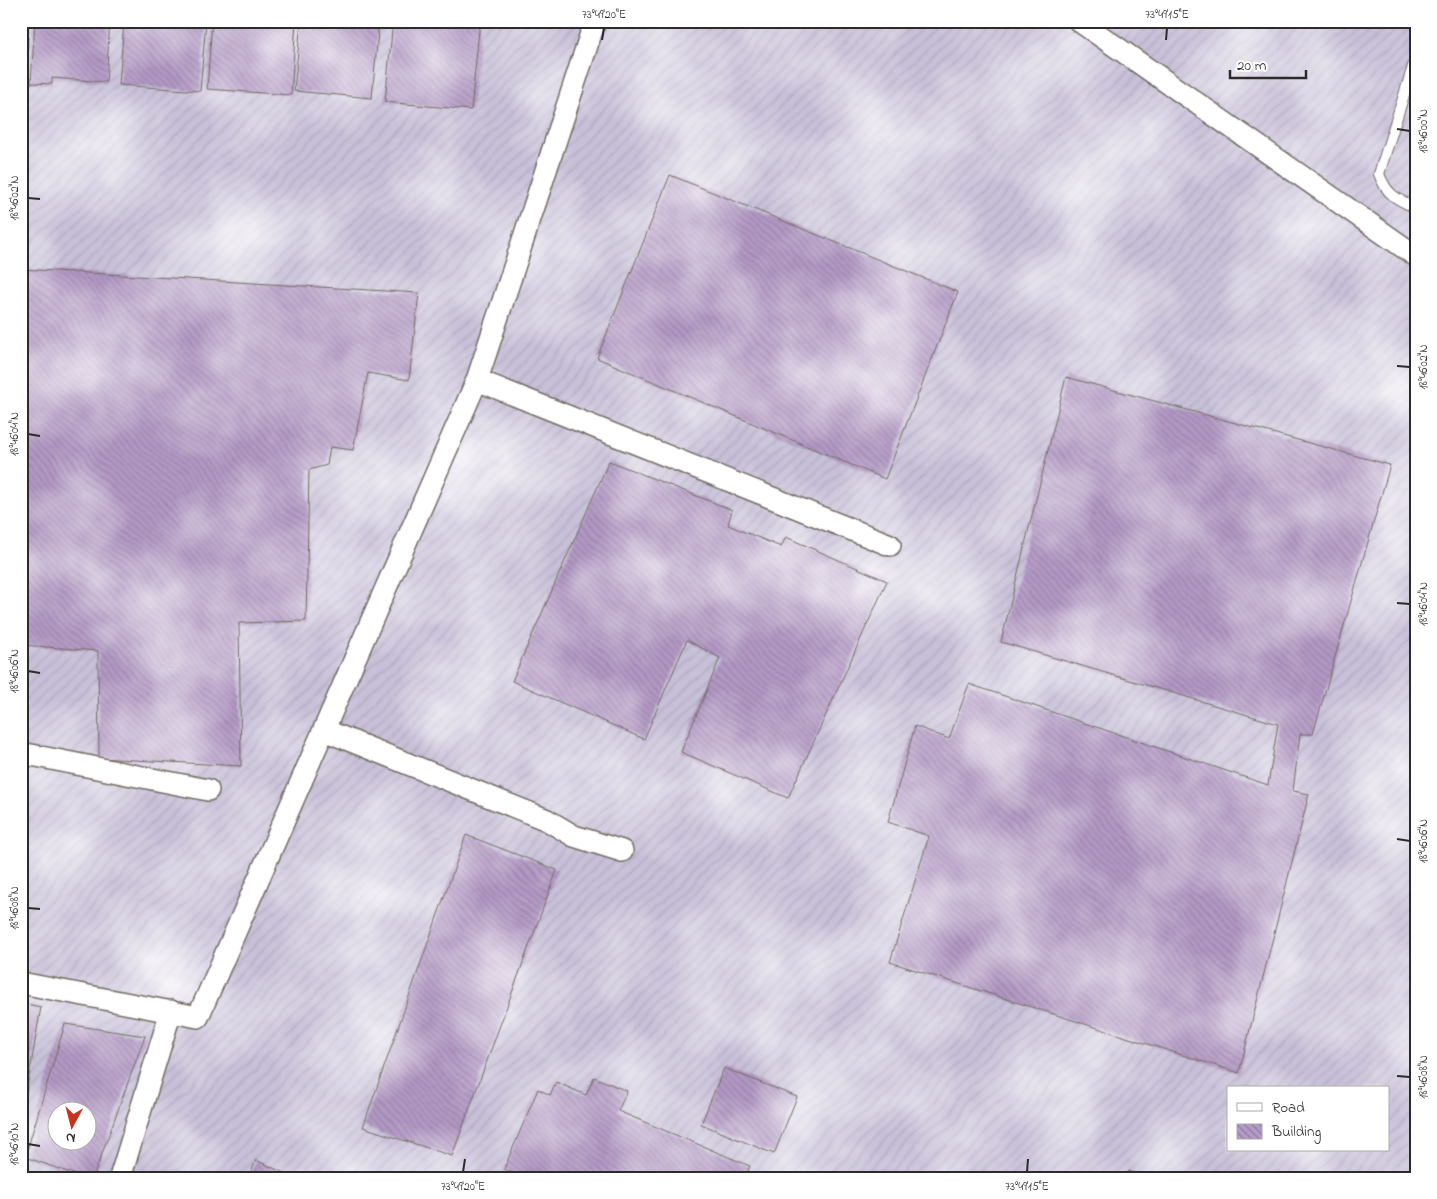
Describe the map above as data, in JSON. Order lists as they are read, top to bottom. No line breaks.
{"legend":["Road","Building"],"scale_bar":"20 m","north":"bottom","coordinates":["73°49'20\"E","73°49'15\"E","18°46'00\"N","18°46'02\"N","18°46'04\"N","18°46'06\"N","18°46'08\"N","18°46'10\"N"]}
